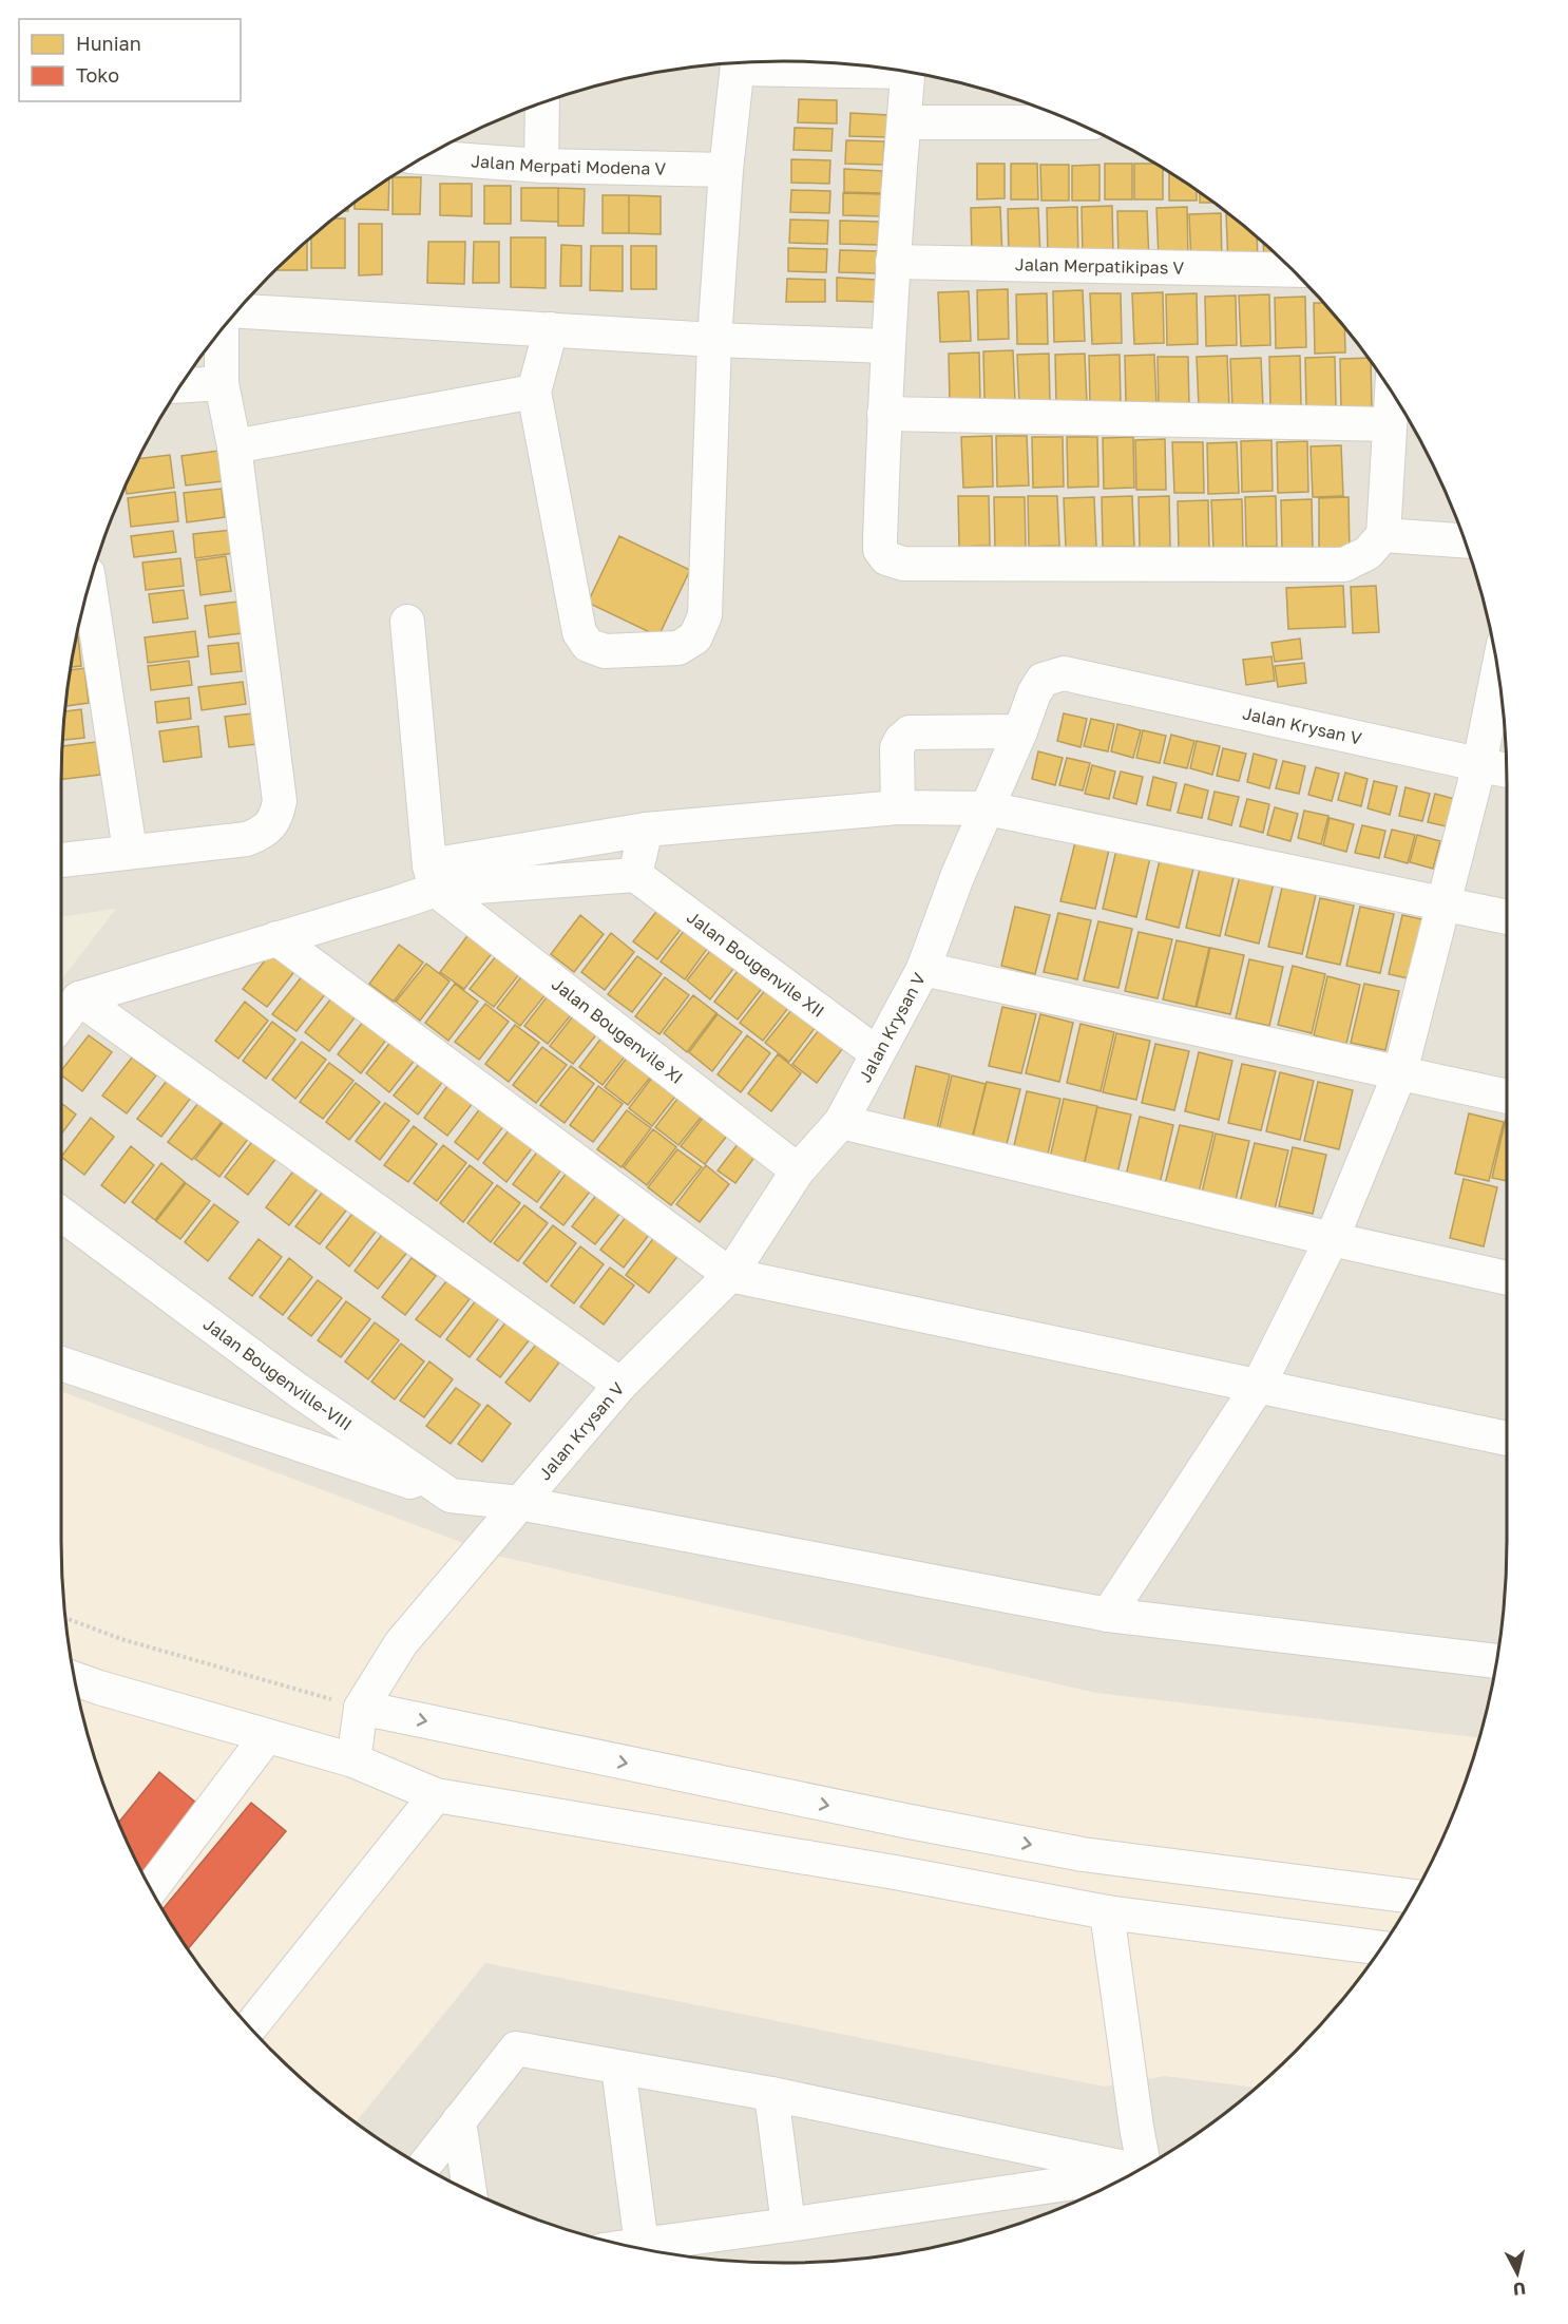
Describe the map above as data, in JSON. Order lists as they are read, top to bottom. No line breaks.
{"streets":{"street":["Jalan Merpati Modena V","Jalan Merpatikipas V","Jalan Krysan V","Jalan Bougenvile XII","Jalan Bougenvile XI","Jalan Bougenville-VIII"]},"crossings":[["Jalan Krysan V","Jalan Bougenvile XII"],["Jalan Krysan V","Jalan Bougenvile XI"],["Jalan Krysan V","Jalan Bougenville-VIII"]],"legend":["Hunian","Toko"],"north":"bottom"}
